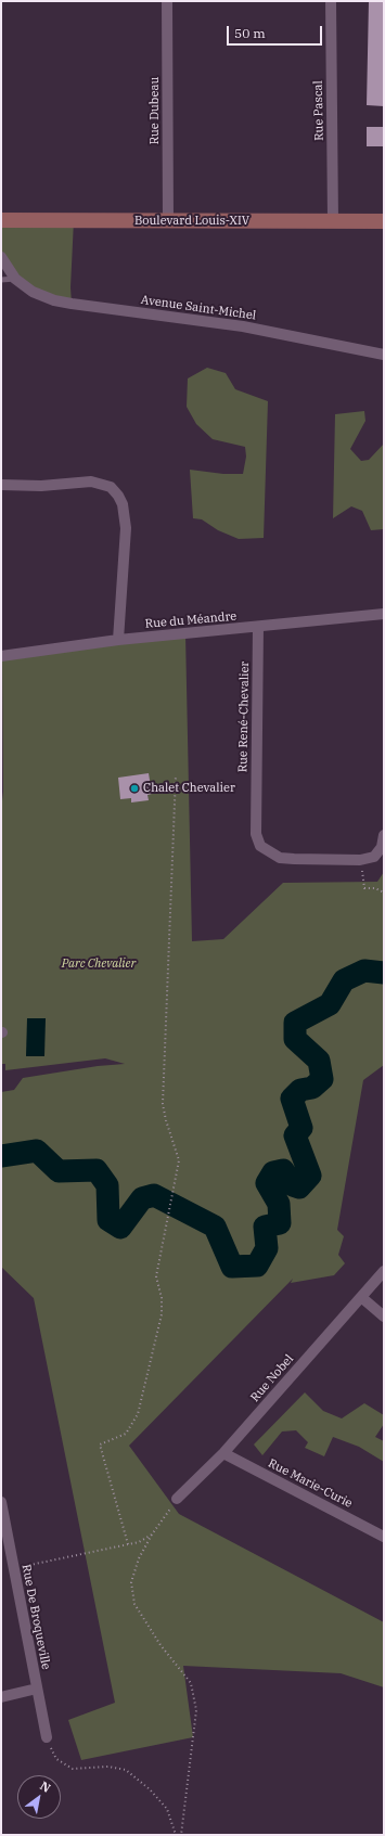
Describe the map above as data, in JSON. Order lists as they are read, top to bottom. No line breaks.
{"streets":{"main road":["Boulevard Louis-XIV"],"street":["Rue Dubeau","Rue Pascal","Avenue Saint-Michel","Rue du Méandre","Rue René-Chevalier","Rue Nobel","Rue Marie-Curie","Rue De Broqueville"]},"crossings":[["Rue Dubeau","Boulevard Louis-XIV"],["Rue Pascal","Boulevard Louis-XIV"],["Rue du Méandre","Rue René-Chevalier"],["Rue Nobel","Rue Marie-Curie"]],"parks":["Parc Chevalier"],"places":["Chalet Chevalier"],"scale_bar":"50 m","north":"top right"}
